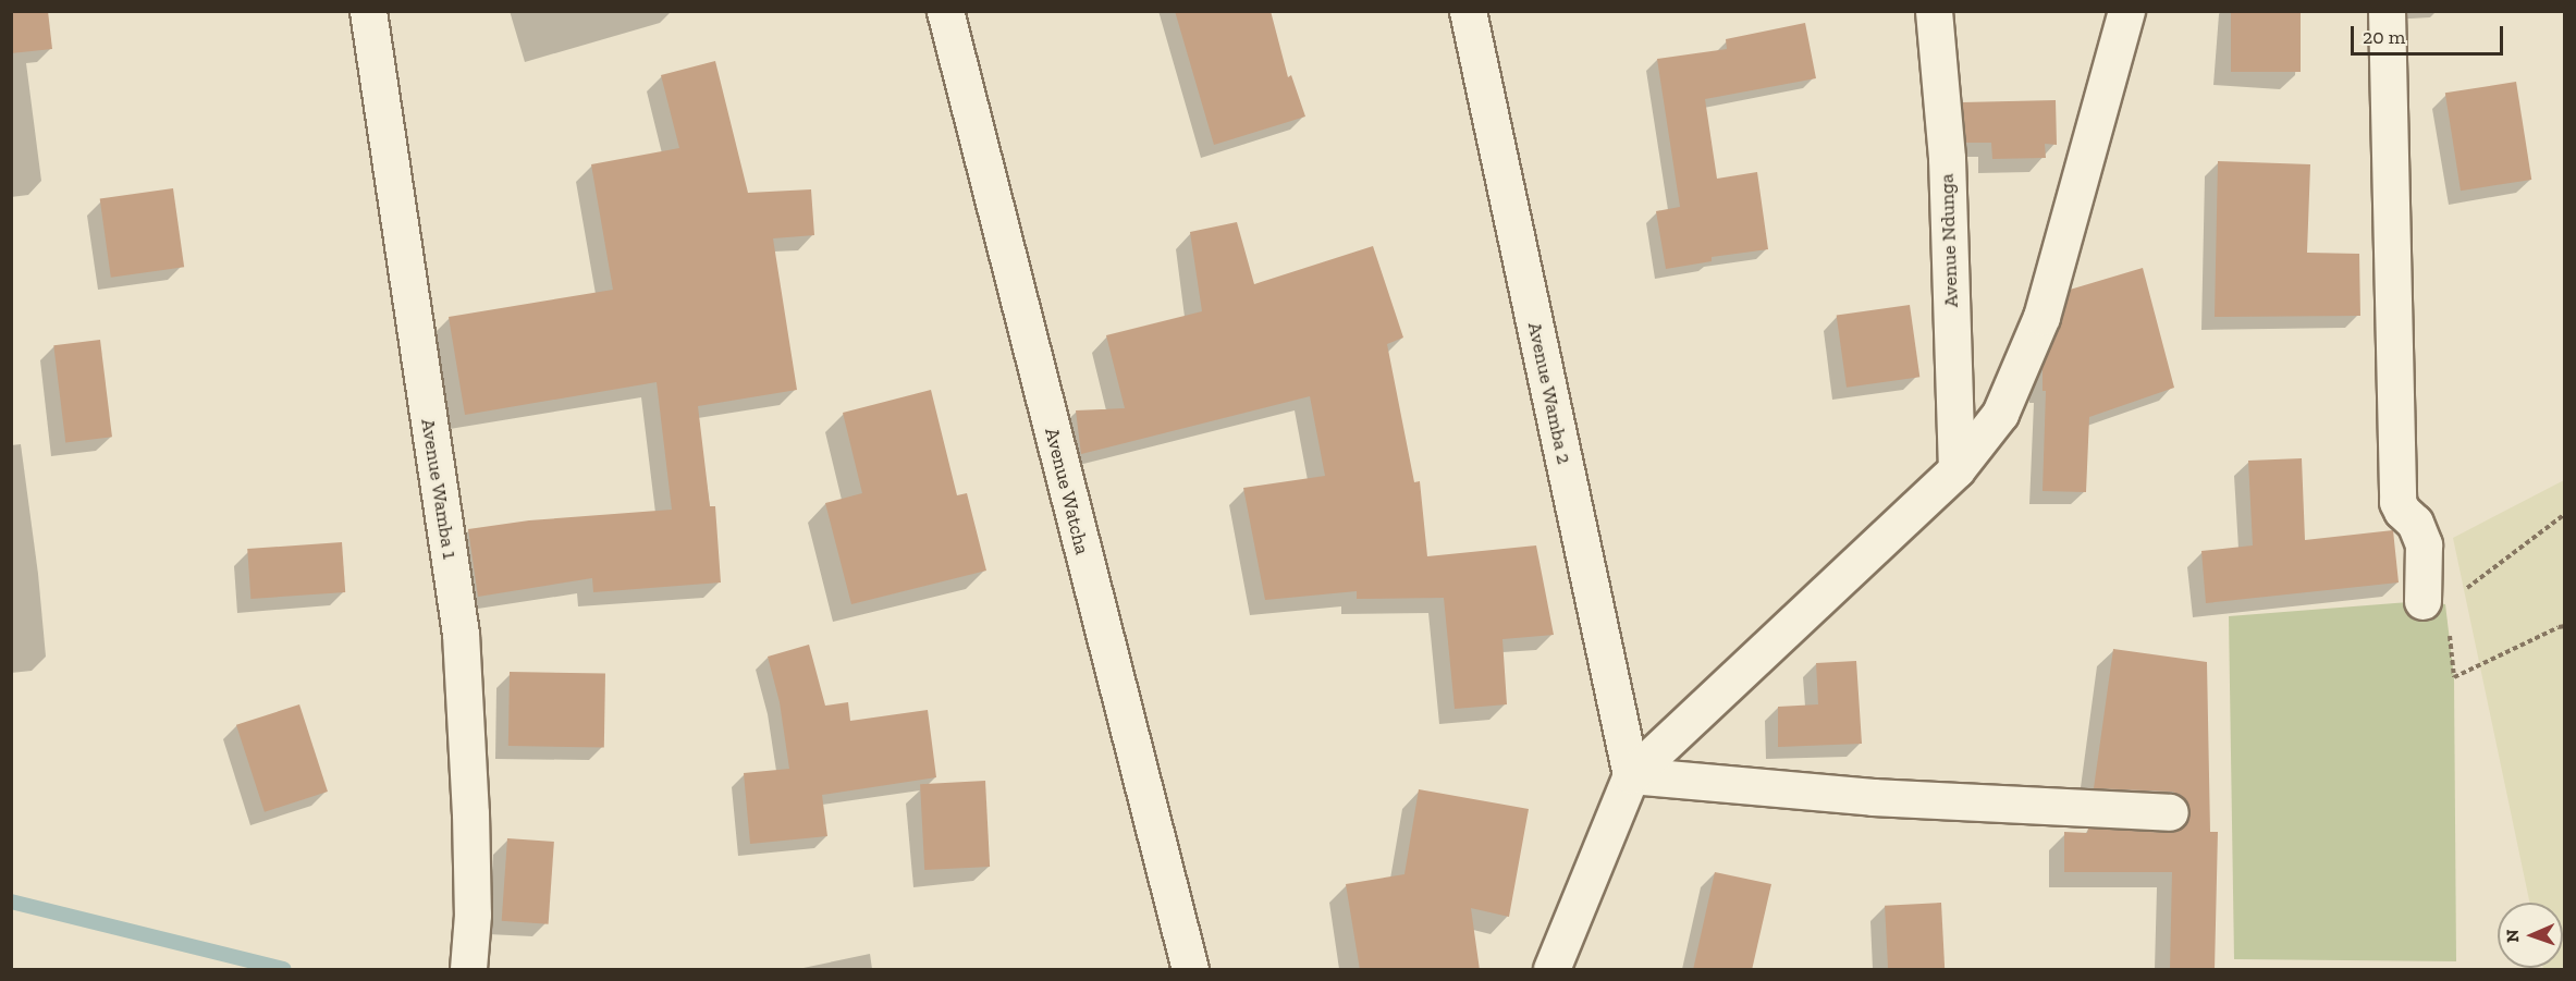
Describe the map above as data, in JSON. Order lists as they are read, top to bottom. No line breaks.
{"streets":{"street":["Avenue Ndunga","Avenue Wamba 2","Avenue Wamba 1","Avenue Watcha"]},"scale_bar":"20 m","north":"left"}
